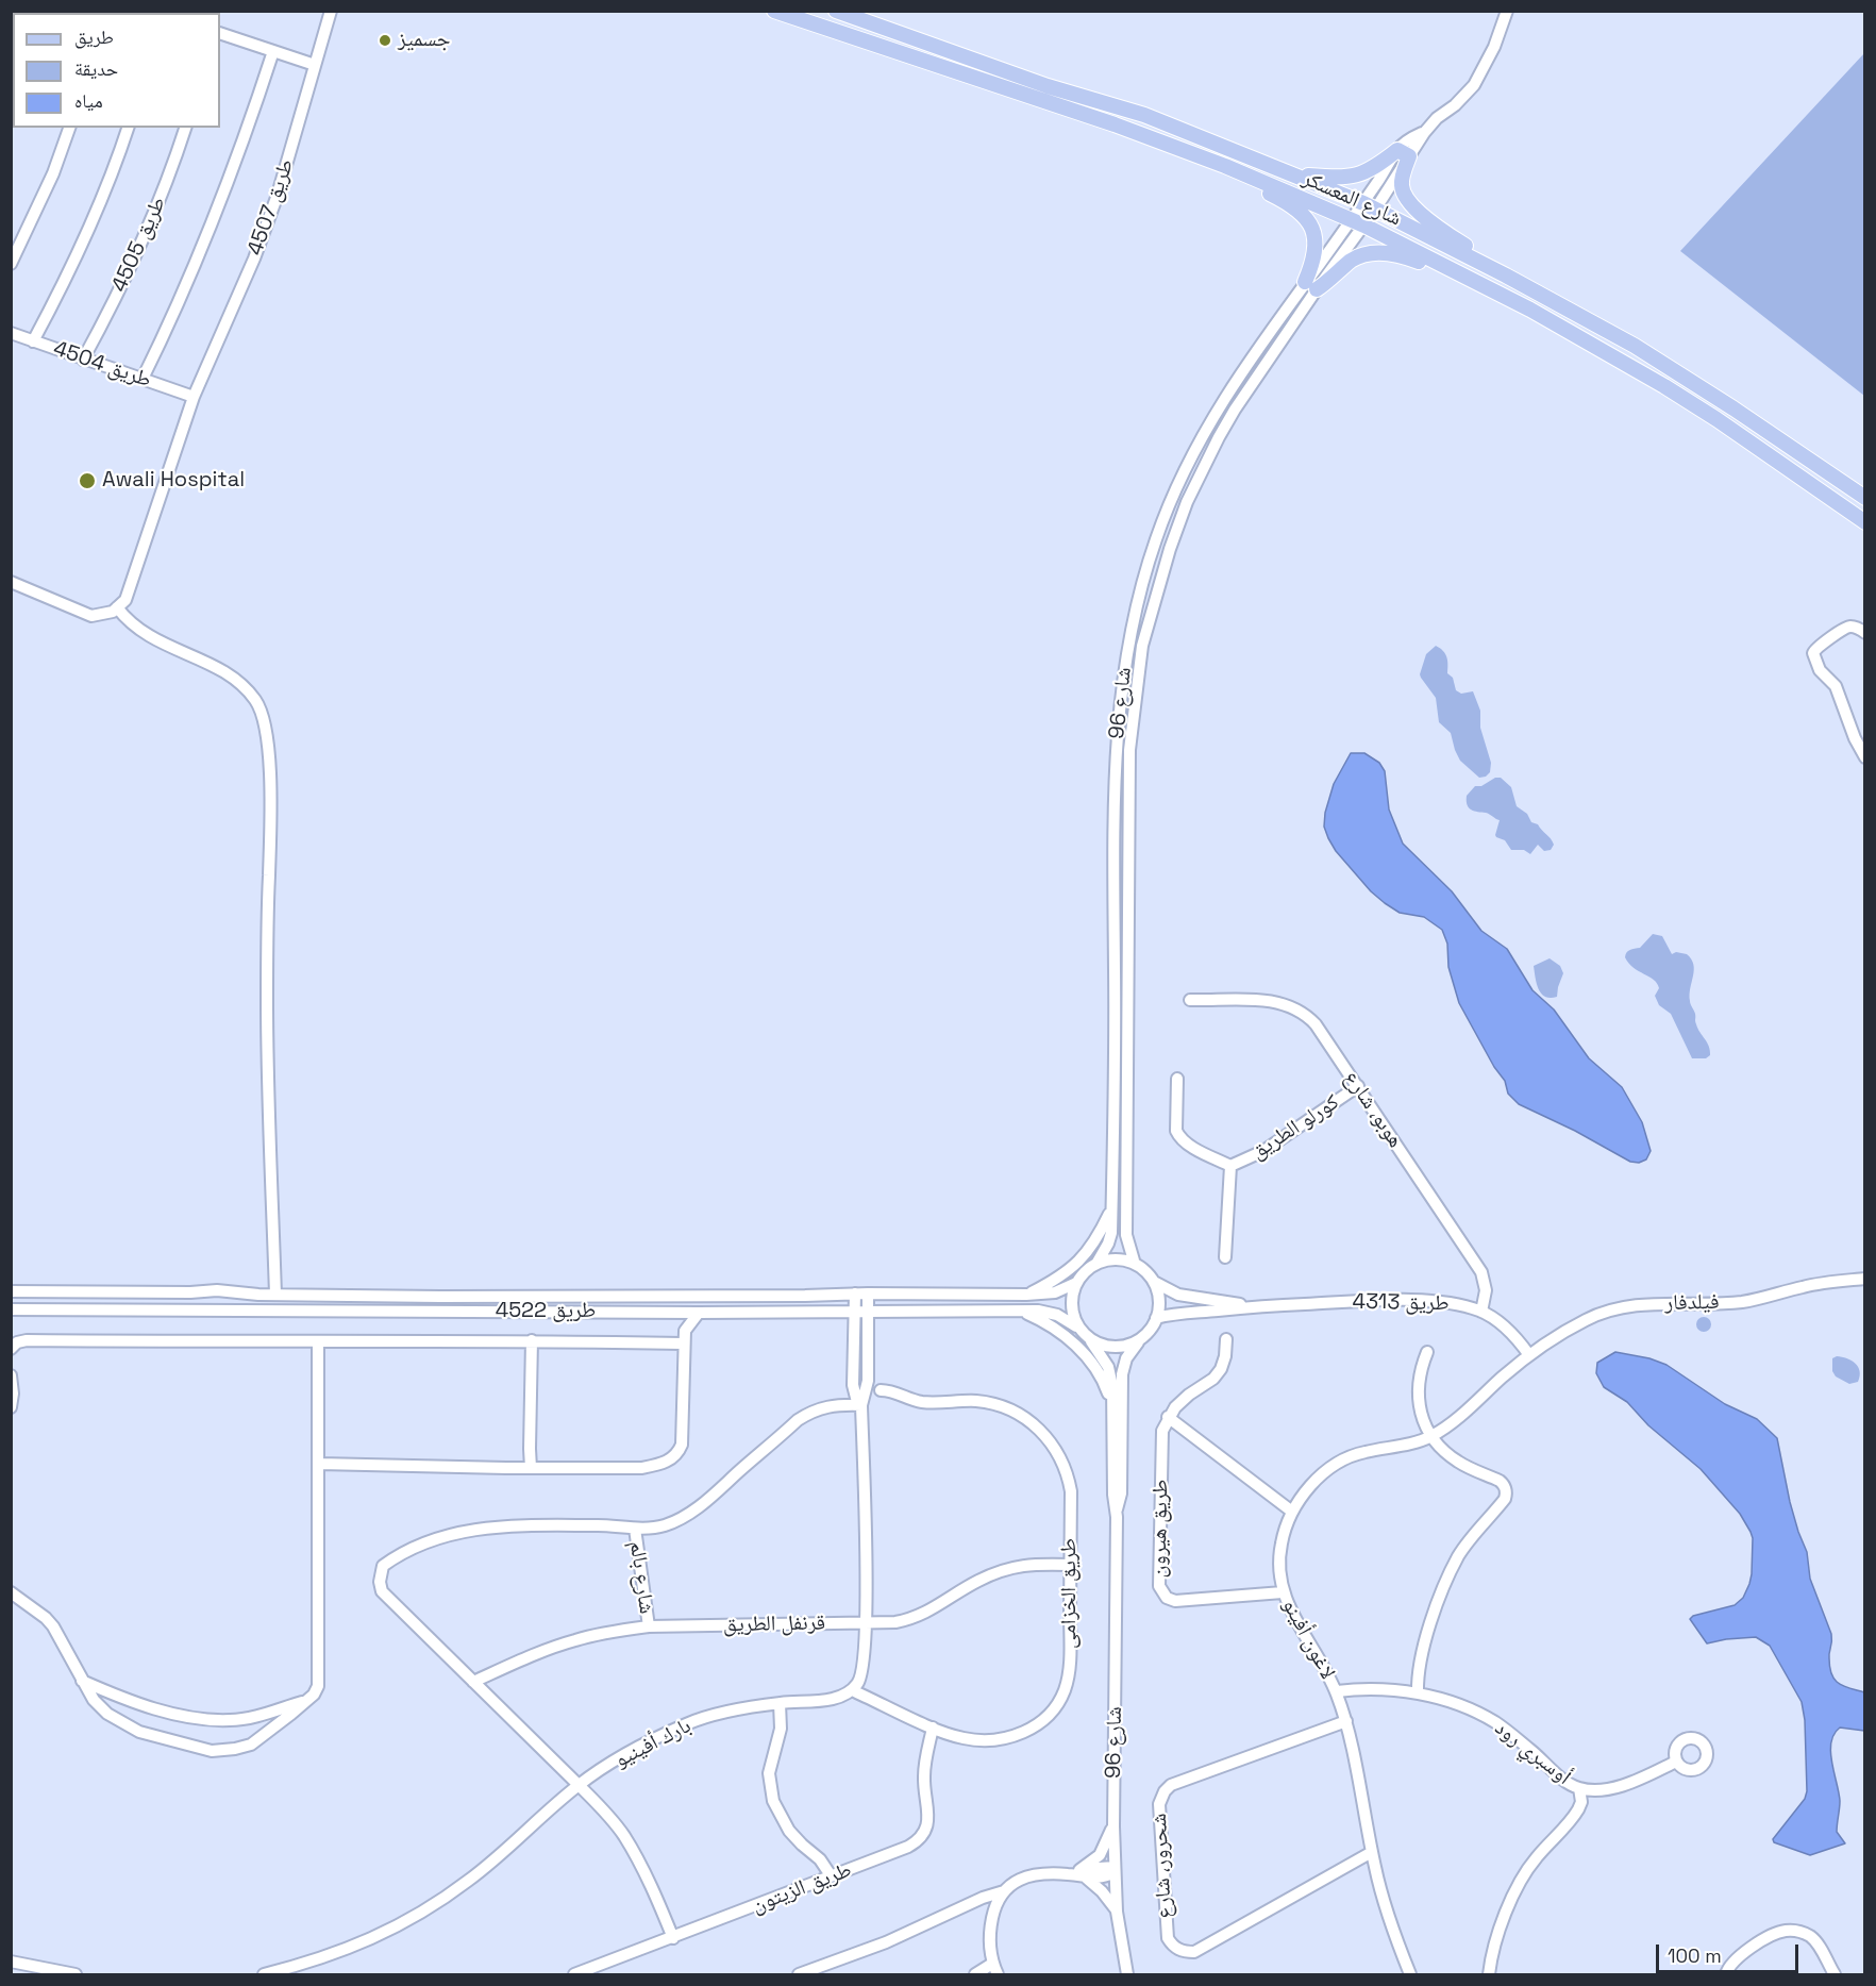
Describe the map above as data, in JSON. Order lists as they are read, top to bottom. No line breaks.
{"streets":{"main road":["شارع المعسكر"],"street":["طريق 4507","طريق 4505","طريق 4504","شارع 96","هوبو، شارع","كورلو الطريق","طريق 4313","فيلدفار","طريق 4522","طريق هيرون","شارع بالم","طريق الخزامى","قرنفل الطريق","لاغون أفينو","بارك أفينيو","أوسبري رود","شحرور، شارع","طريق الزيتون"]},"crossings":[["شارع المعسكر","شارع 96"],["طريق 4507","طريق 4504"],["طريق 4505","طريق 4504"],["شارع 96","طريق 4313"],["شارع 96","طريق 4522"],["هوبو، شارع","كورلو الطريق"],["هوبو، شارع","طريق 4313"],["طريق 4313","فيلدفار"],["طريق 4313","طريق 4522"],["طريق 4313","لاغون أفينو"],["فيلدفار","لاغون أفينو"],["طريق هيرون","لاغون أفينو"],["شارع بالم","قرنفل الطريق"],["طريق الخزامى","قرنفل الطريق"],["طريق الخزامى","بارك أفينيو"],["طريق الخزامى","طريق الزيتون"],["لاغون أفينو","أوسبري رود"],["لاغون أفينو","شحرور، شارع"],["بارك أفينيو","طريق الزيتون"]],"places":["جسميز","Awali Hospital"],"legend":["طريق","حديقة","مياه"],"scale_bar":"100 m"}
